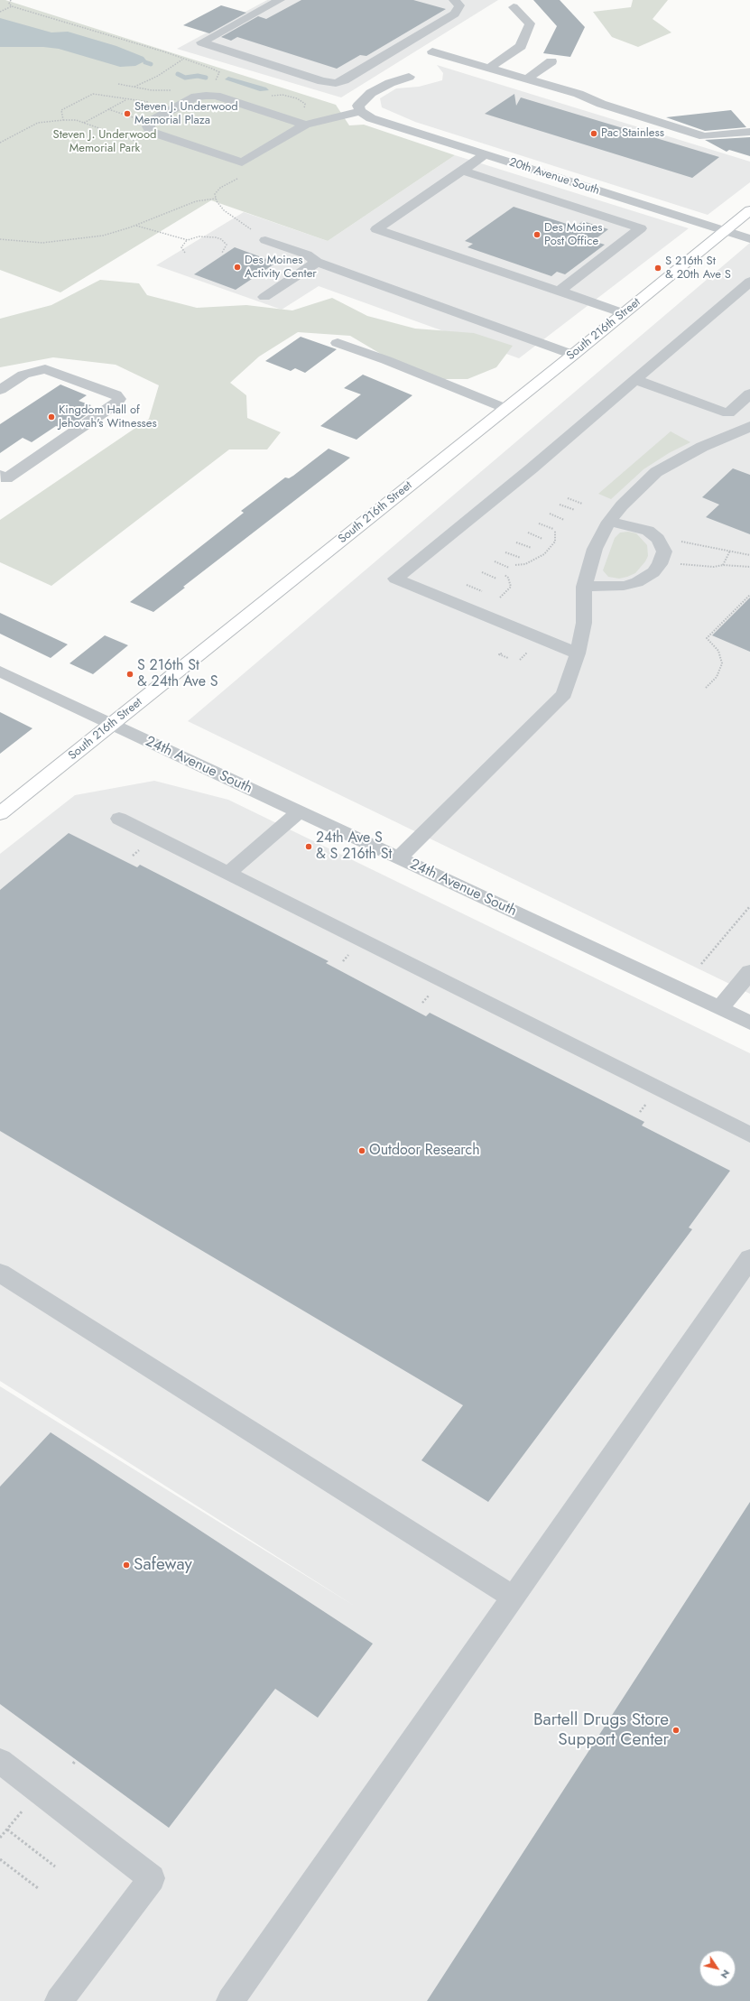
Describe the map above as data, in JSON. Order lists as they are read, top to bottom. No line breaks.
{"streets":{"main road":["South 216th Street"],"street":["20th Avenue South","24th Avenue South"]},"crossings":[["20th Avenue South","South 216th Street"],["South 216th Street","24th Avenue South"]],"parks":["Steven J. Underwood Memorial Park"],"places":["Steven J. Underwood Memorial Plaza","Pac Stainless","Des Moines Post Office","Des Moines Activity Center","S 216th St & 20th Ave S","Kingdom Hall of Jehovah's Witnesses","S 216th St & 24th Ave S","24th Ave S & S 216th St","Outdoor Research","Safeway","Bartell Drugs Store Support Center"],"north":"bottom right"}
